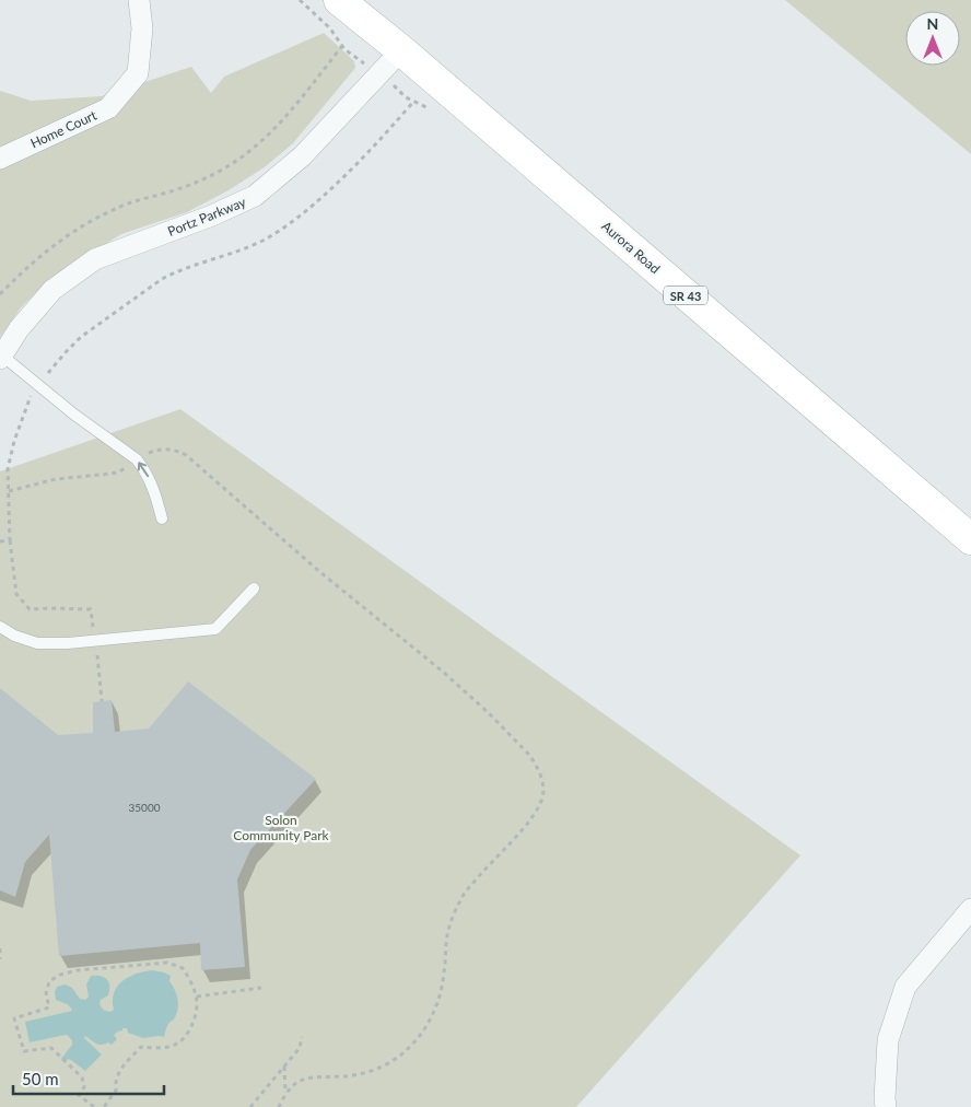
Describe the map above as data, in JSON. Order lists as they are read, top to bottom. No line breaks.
{"streets":{"main road":["Aurora Road","SR 43"],"street":["Home Court","Portz Parkway"]},"crossings":[["Portz Parkway","Aurora Road"]],"parks":["Solon Community Park"],"house_numbers":["35000"],"scale_bar":"50 m","north":"top"}
